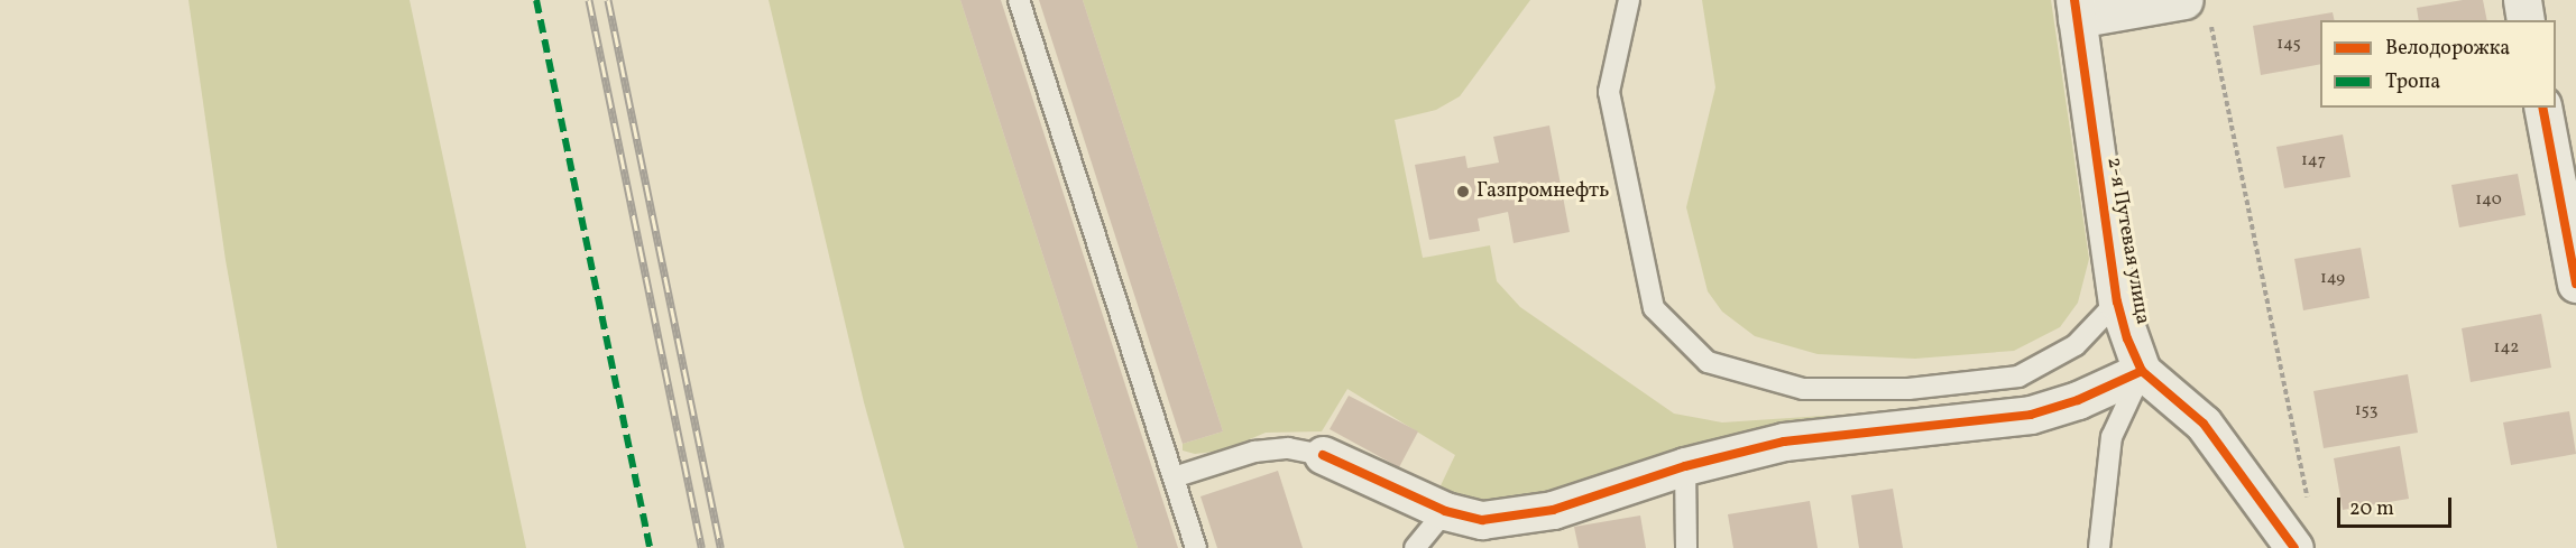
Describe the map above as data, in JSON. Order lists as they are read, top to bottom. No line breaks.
{"streets":{"street":["2-я Путевая улица"]},"places":["Газпромнефть"],"house_numbers":["145","147","140","149","142","153"],"legend":["Велодорожка","Тропа"],"scale_bar":"20 m"}
